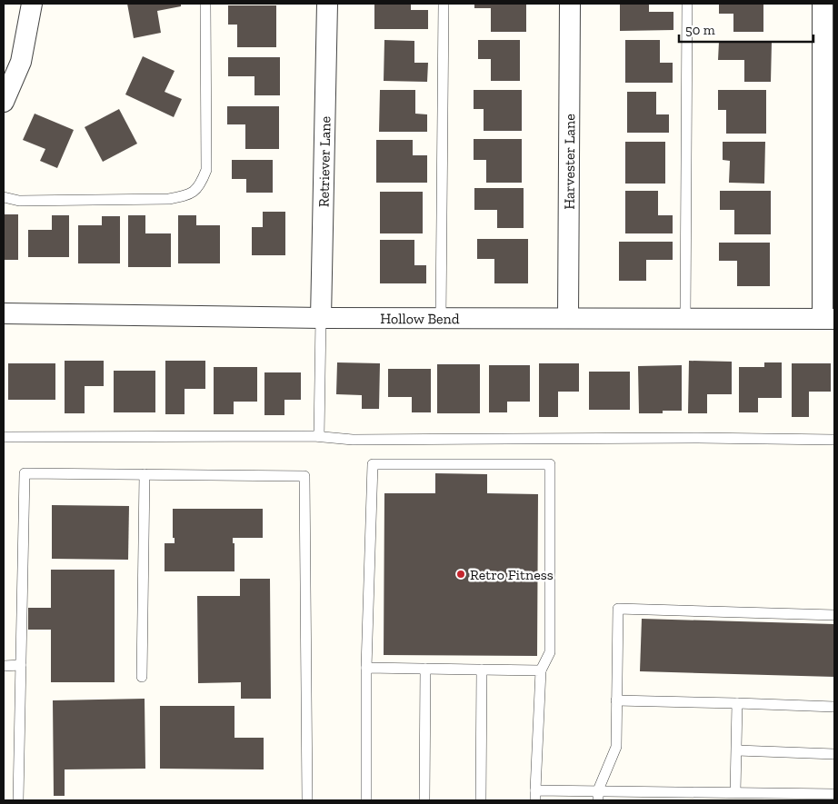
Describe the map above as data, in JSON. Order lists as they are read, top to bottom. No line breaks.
{"streets":{"street":["Retriever Lane","Harvester Lane","Hollow Bend"]},"crossings":[["Retriever Lane","Hollow Bend"],["Harvester Lane","Hollow Bend"]],"places":["Retro Fitness"],"scale_bar":"50 m"}
